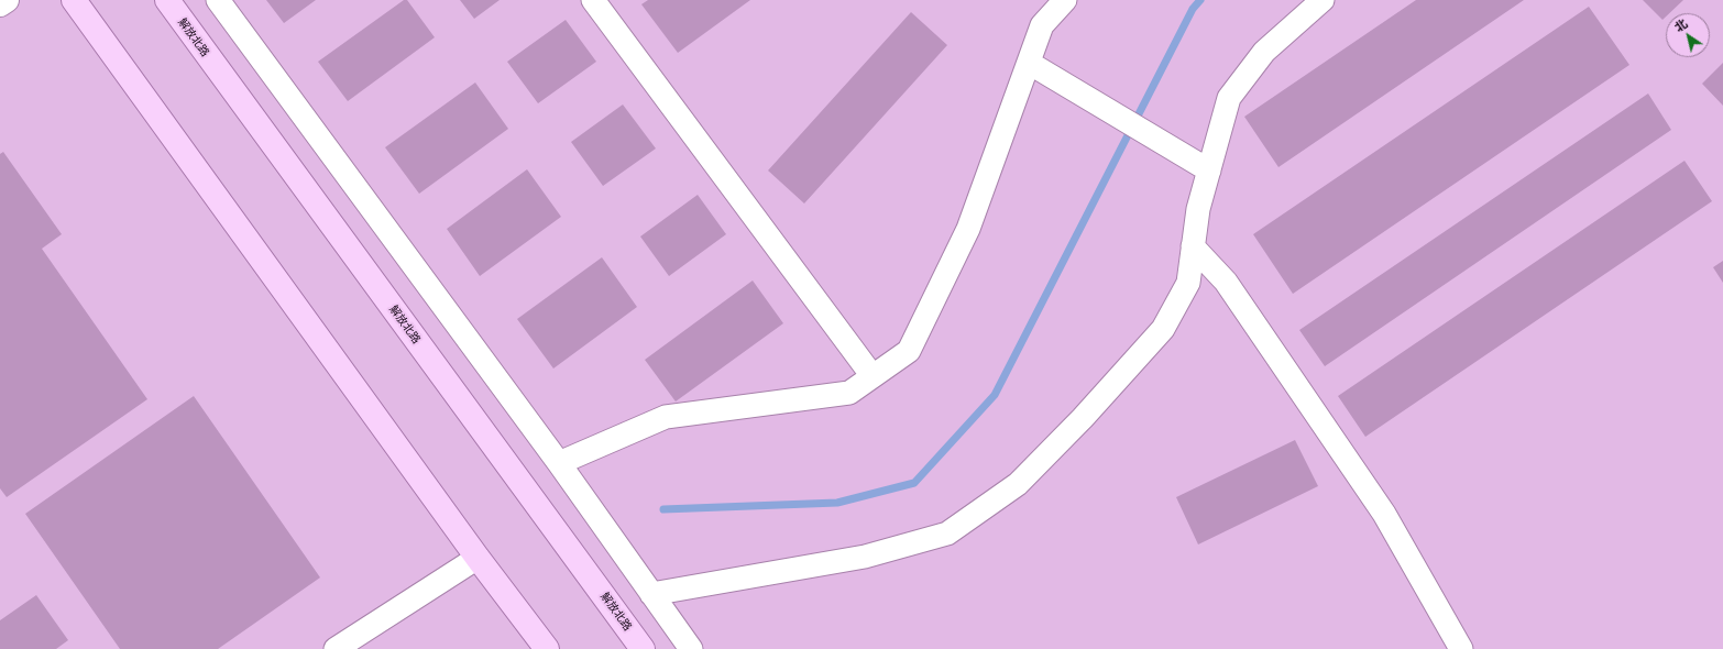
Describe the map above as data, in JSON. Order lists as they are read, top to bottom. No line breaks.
{"streets":{"main road":["解放北路"]},"north":"top left"}
